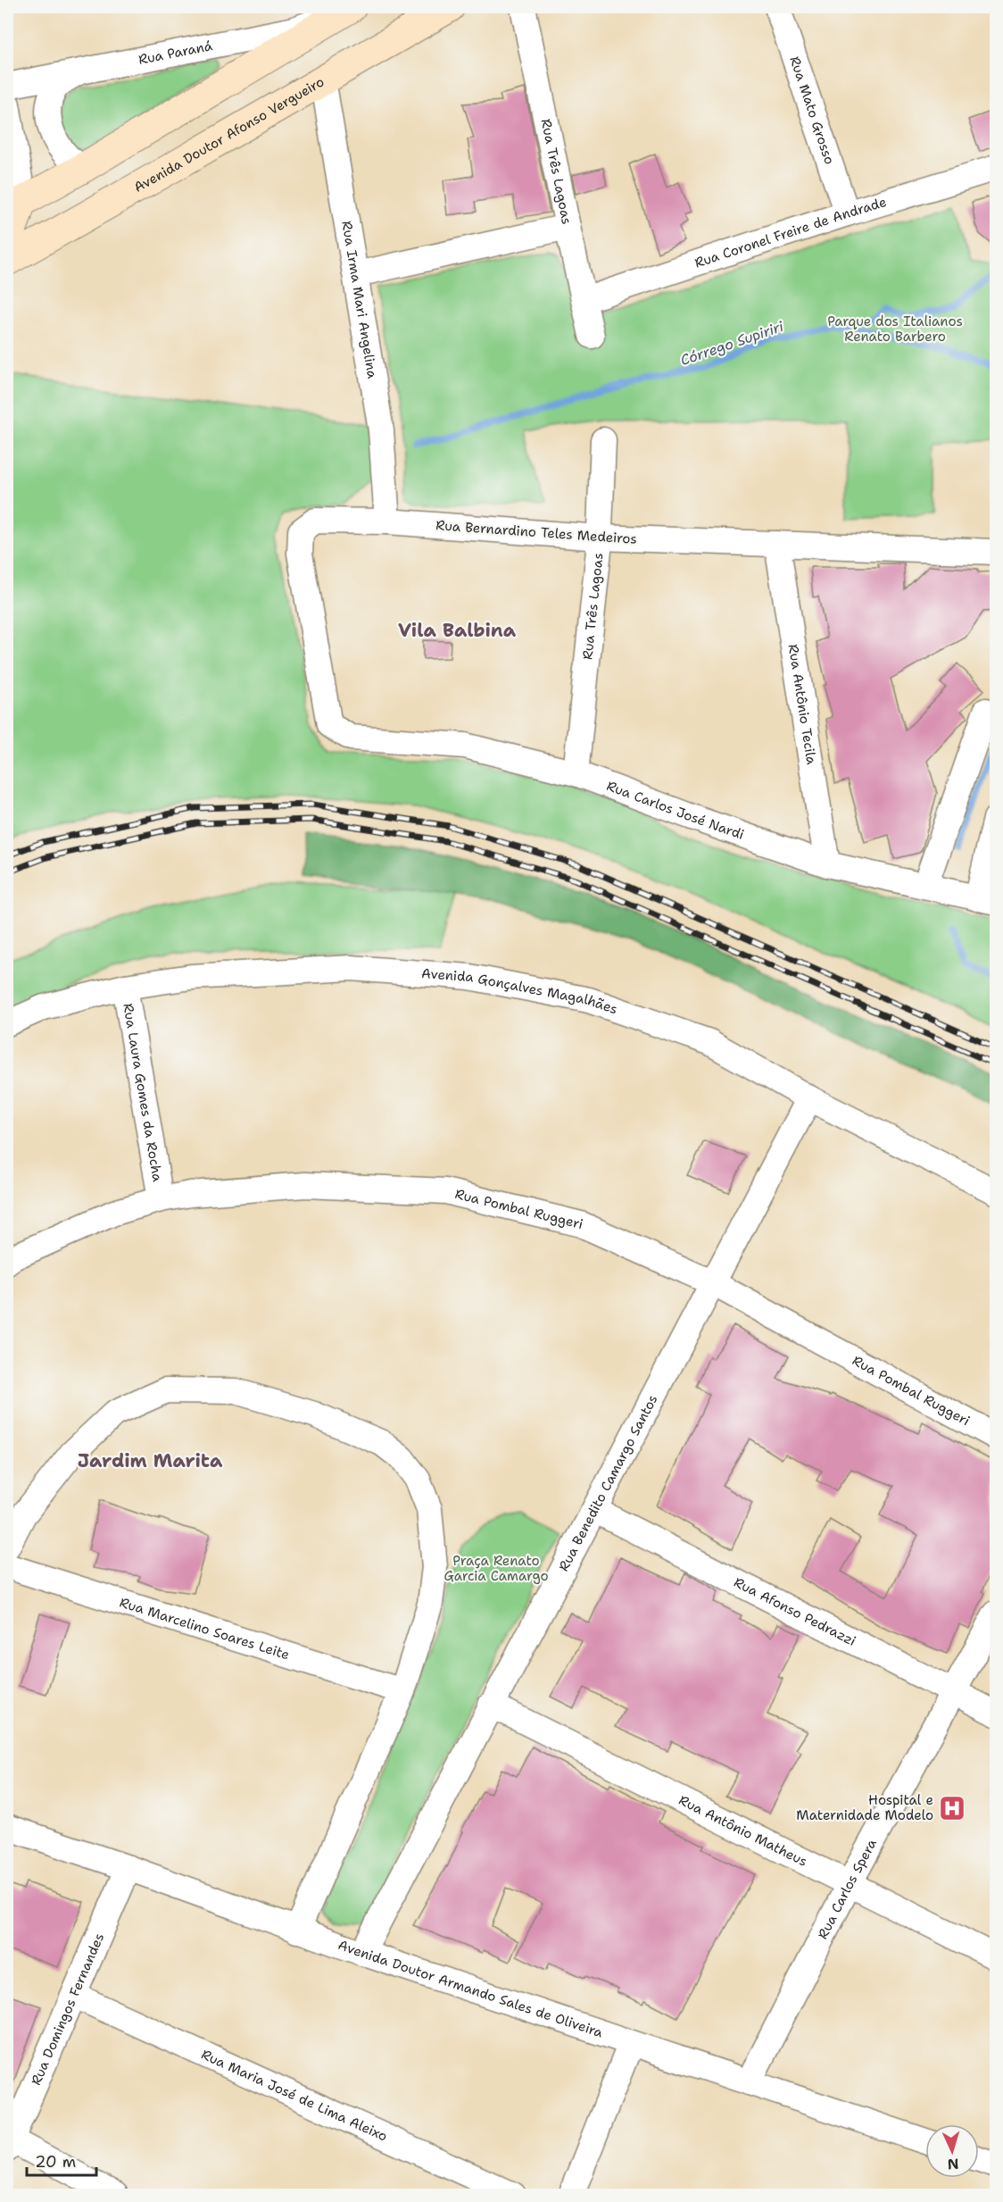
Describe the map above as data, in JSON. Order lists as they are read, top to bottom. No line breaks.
{"streets":{"main road":["Avenida Doutor Afonso Vergueiro"],"street":["Rua Paraná","Rua Mato Grosso","Rua Três Lagoas","Rua Coronel Freire de Andrade","Rua Irma Mari Angelina","Rua Bernardino Teles Medeiros","Rua Antônio Tecila","Rua Carlos José Nardi","Avenida Gonçalves Magalhães","Rua Laura Gomes da Rocha","Rua Pombal Ruggeri","Rua Benedito Camargo Santos","Rua Afonso Pedrazzi","Rua Marcelino Soares Leite","Rua Antônio Matheus","Rua Carlos Spera","Avenida Doutor Armando Sales de Oliveira","Rua Domingos Fernandes","Rua Maria José de Lima Aleixo"]},"crossings":[["Rua Mato Grosso","Rua Coronel Freire de Andrade"],["Avenida Doutor Afonso Vergueiro","Rua Irma Mari Angelina"],["Rua Três Lagoas","Rua Coronel Freire de Andrade"],["Rua Três Lagoas","Rua Bernardino Teles Medeiros"],["Rua Três Lagoas","Rua Carlos José Nardi"],["Rua Irma Mari Angelina","Rua Bernardino Teles Medeiros"],["Rua Bernardino Teles Medeiros","Rua Antônio Tecila"],["Rua Bernardino Teles Medeiros","Rua Carlos José Nardi"],["Rua Antônio Tecila","Rua Carlos José Nardi"],["Avenida Gonçalves Magalhães","Rua Laura Gomes da Rocha"],["Avenida Gonçalves Magalhães","Rua Benedito Camargo Santos"],["Rua Laura Gomes da Rocha","Rua Pombal Ruggeri"],["Rua Pombal Ruggeri","Rua Benedito Camargo Santos"],["Rua Benedito Camargo Santos","Rua Afonso Pedrazzi"],["Rua Benedito Camargo Santos","Rua Antônio Matheus"],["Rua Benedito Camargo Santos","Avenida Doutor Armando Sales de Oliveira"],["Rua Afonso Pedrazzi","Rua Carlos Spera"],["Rua Antônio Matheus","Rua Carlos Spera"],["Rua Carlos Spera","Avenida Doutor Armando Sales de Oliveira"],["Avenida Doutor Armando Sales de Oliveira","Rua Domingos Fernandes"],["Rua Domingos Fernandes","Rua Maria José de Lima Aleixo"]],"districts":["Vila Balbina","Jardim Marita"],"water":["Córrego Supiriri"],"parks":["Parque dos Italianos Renato Barbero","Praça Renato Garcia Camargo"],"places":{"hospital":["Hospital e Maternidade Modelo"]},"scale_bar":"20 m","north":"bottom"}
